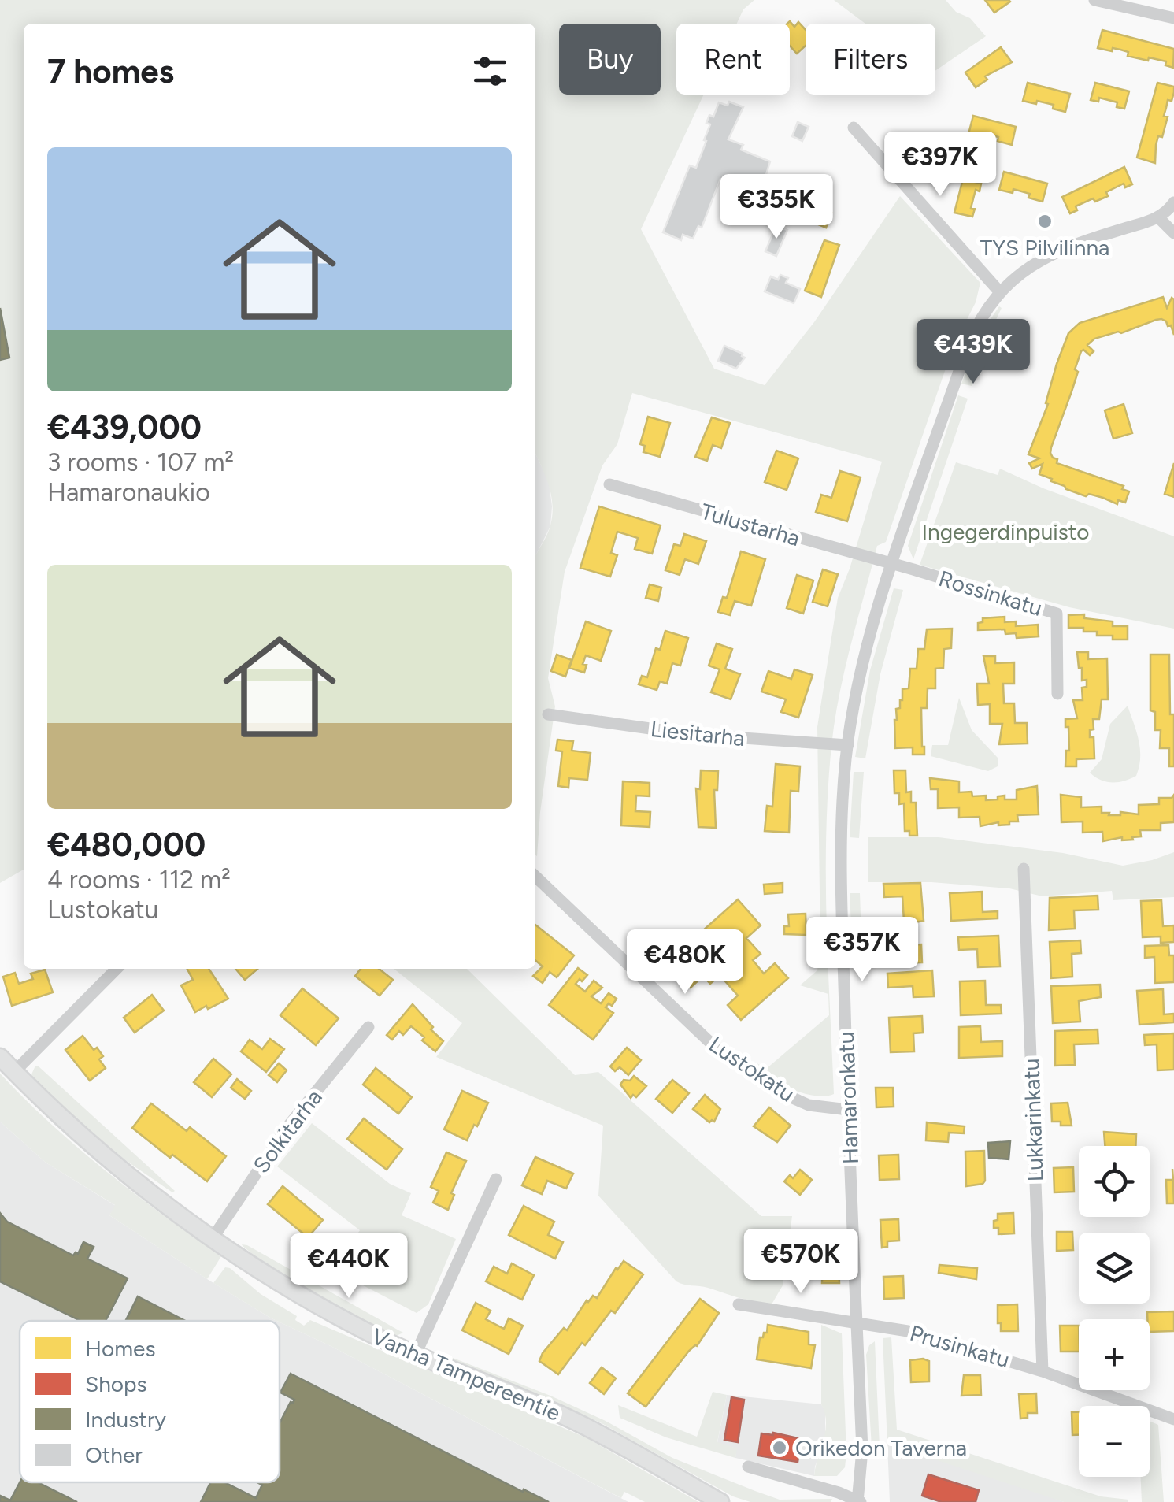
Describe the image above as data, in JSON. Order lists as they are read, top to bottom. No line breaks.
{"streets":{"main road":["Vanha Tampereentie"],"street":["Tulustarha","Rossinkatu","Liesitarha","Lustokatu","Hamaronkatu","Lukkarinkatu","Solkitarha","Prusinkatu"]},"crossings":[["Tulustarha","Rossinkatu"],["Tulustarha","Hamaronkatu"],["Rossinkatu","Hamaronkatu"],["Liesitarha","Hamaronkatu"],["Lustokatu","Hamaronkatu"],["Hamaronkatu","Prusinkatu"],["Lukkarinkatu","Prusinkatu"],["Solkitarha","Vanha Tampereentie"]],"parks":["Ingegerdinpuisto"],"places":["TYS Pilvilinna","Orikedon Taverna"],"legend":["Homes","Shops","Industry","Other"],"page":{"chip":["Buy","Rent","Filters"],"heading":"7 homes","list":[{"name":"€439,000","note":"3 rooms · 107 m² · Hamaronaukio"},{"name":"€480,000","note":"4 rooms · 112 m² · Lustokatu"}],"price":["€397K","€355K","€439K","€357K","€480K","€570K","€440K"],"map_buttons":["+","−"]}}
